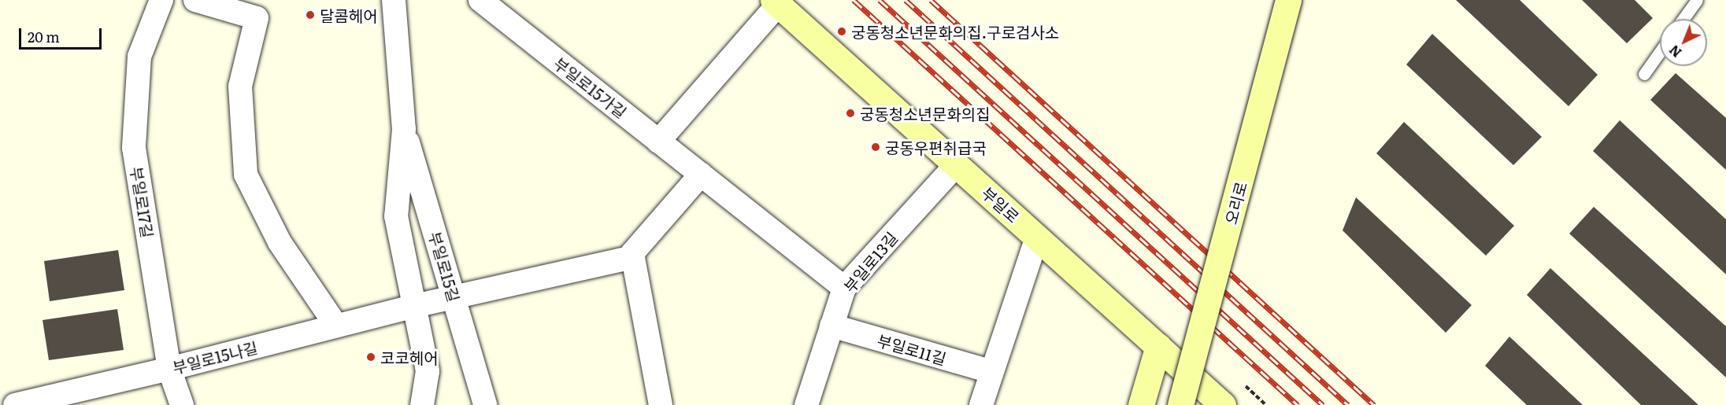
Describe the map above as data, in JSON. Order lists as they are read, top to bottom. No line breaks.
{"streets":{"street":["부일로15가길","부일로17길","오리로","부일로","부일로13길","부일로15길","부일로11길","부일로15나길"]},"crossings":[["부일로15가길","부일로"],["부일로15가길","부일로13길"],["부일로17길","부일로15나길"],["부일로","부일로13길"],["부일로13길","부일로11길"],["부일로15길","부일로15나길"]],"places":["달콤헤어","궁동청소년문화의집.구로검사소","궁동청소년문화의집","궁동우편취급국","코코헤어"],"scale_bar":"20 m","north":"bottom left"}
